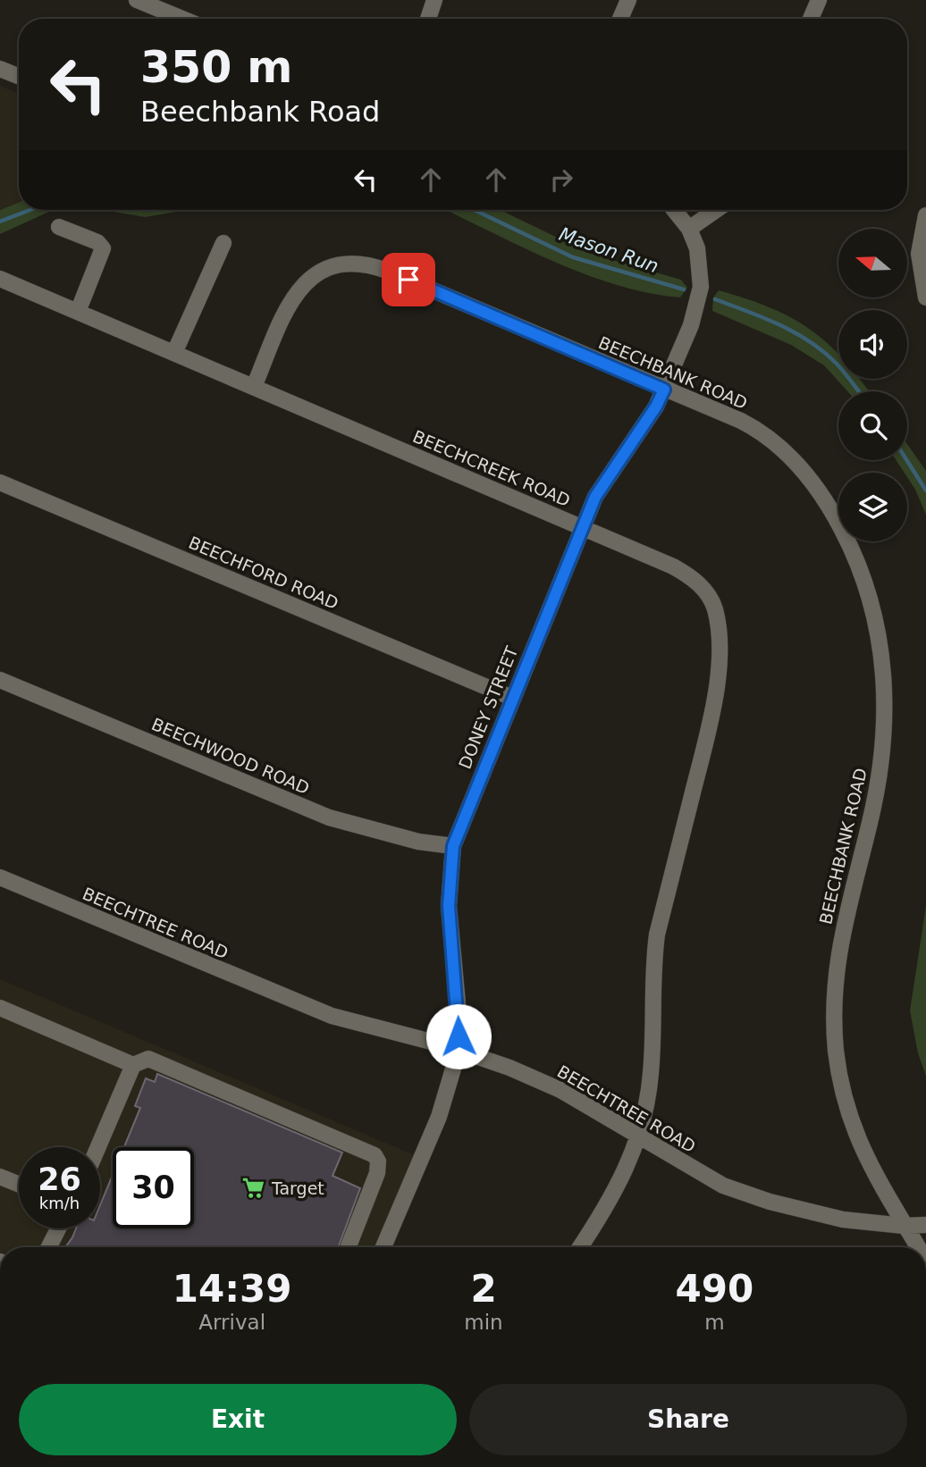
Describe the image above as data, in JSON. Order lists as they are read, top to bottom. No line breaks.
{"streets":{"street":["BEECHBANK ROAD","BEECHCREEK ROAD","BEECHFORD ROAD","DONEY STREET","BEECHWOOD ROAD","BEECHTREE ROAD"]},"crossings":[["BEECHBANK ROAD","BEECHCREEK ROAD"],["BEECHBANK ROAD","DONEY STREET"],["BEECHBANK ROAD","BEECHTREE ROAD"],["BEECHCREEK ROAD","DONEY STREET"],["BEECHCREEK ROAD","BEECHTREE ROAD"],["BEECHFORD ROAD","DONEY STREET"],["DONEY STREET","BEECHWOOD ROAD"],["DONEY STREET","BEECHTREE ROAD"]],"water":["Mason Run"],"places":{"supermarket":["Target"]},"north":"left","page":{"turn":["350 m","Beechbank Road"],"speed":"26 km/h","limit":"30","eta":["14:39","Arrival","2","min","490","m"],"buttons":["Exit","Share"]}}
